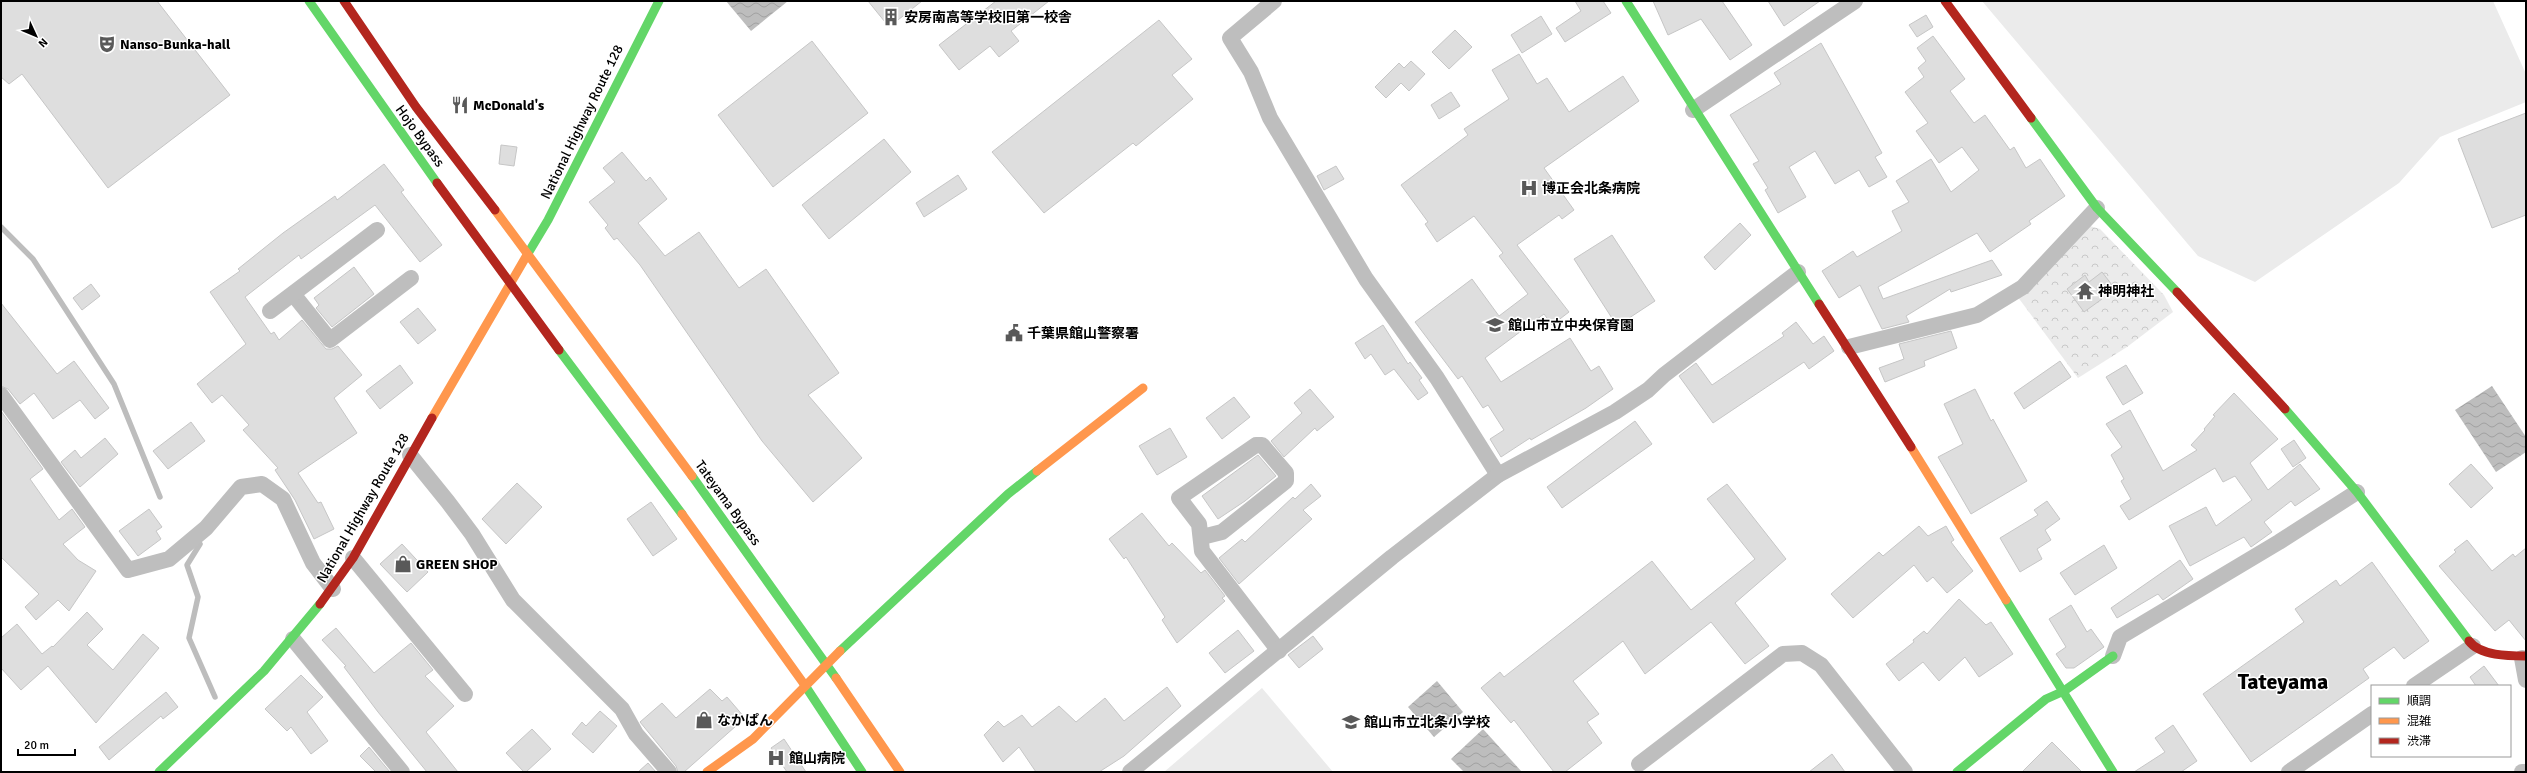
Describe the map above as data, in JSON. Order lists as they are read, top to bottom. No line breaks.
{"streets":{"main road":["National Highway Route 128","Hojo Bypass","Tateyama Bypass"]},"crossings":[["National Highway Route 128","Hojo Bypass"],["National Highway Route 128","Tateyama Bypass"],["Hojo Bypass","Tateyama Bypass"]],"districts":["Tateyama"],"places":{"building":["安房南高等学校旧第一校舎"],"theatre":["Nanso-Bunka-hall"],"restaurant":["McDonald's"],"hospital":["博正会北条病院","館山病院"],"temple":["神明神社"],"school or university":["館山市立中央保育園","館山市立北条小学校"],"public building":["千葉県館山警察署"],"shop":["GREEN SHOP","なかぱん"]},"legend":["順調","混雑","渋滞"],"scale_bar":"20 m","north":"bottom right"}
